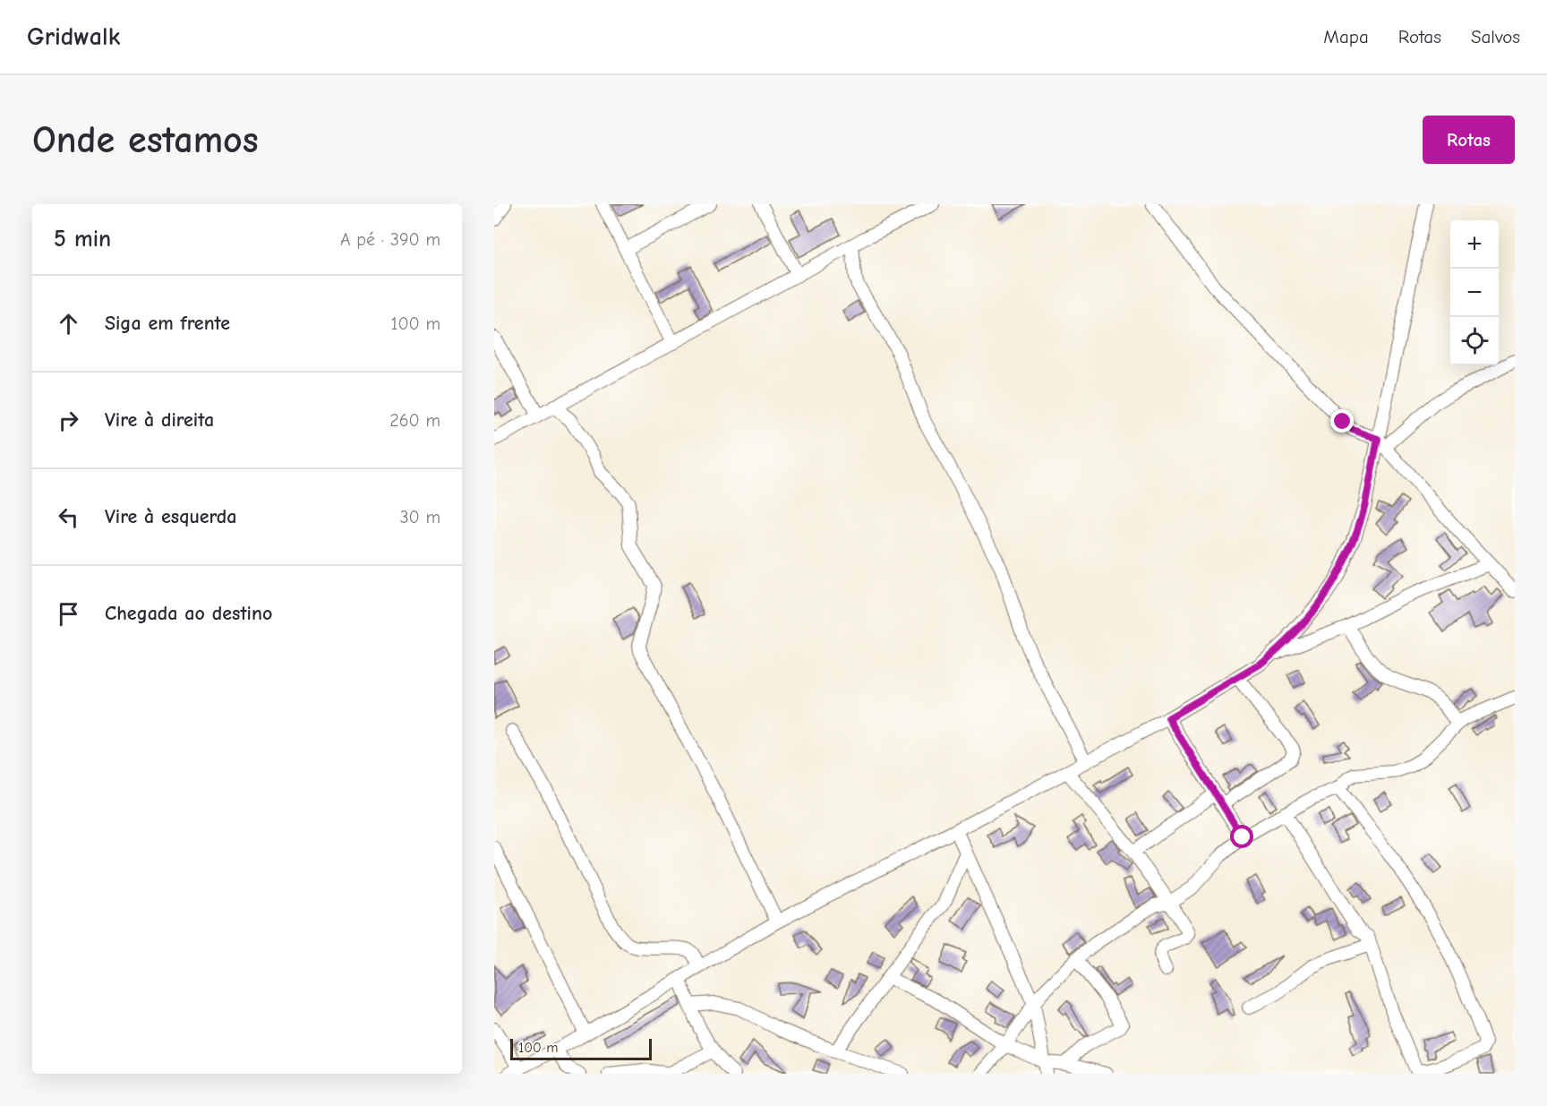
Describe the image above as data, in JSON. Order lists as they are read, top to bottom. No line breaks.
{"scale_bar":"100 m","page":{"header":"Gridwalk","nav":["Mapa","Rotas","Salvos"],"buttons":"Rotas","title":"Onde estamos","heading":["5 min","A pé · 390 m"],"map_buttons":["+","−"],"list":[["Siga em frente","100 m"],["Vire à direita","260 m"],["Vire à esquerda","30 m"],"Chegada ao destino"],"scale":"100 m"}}
